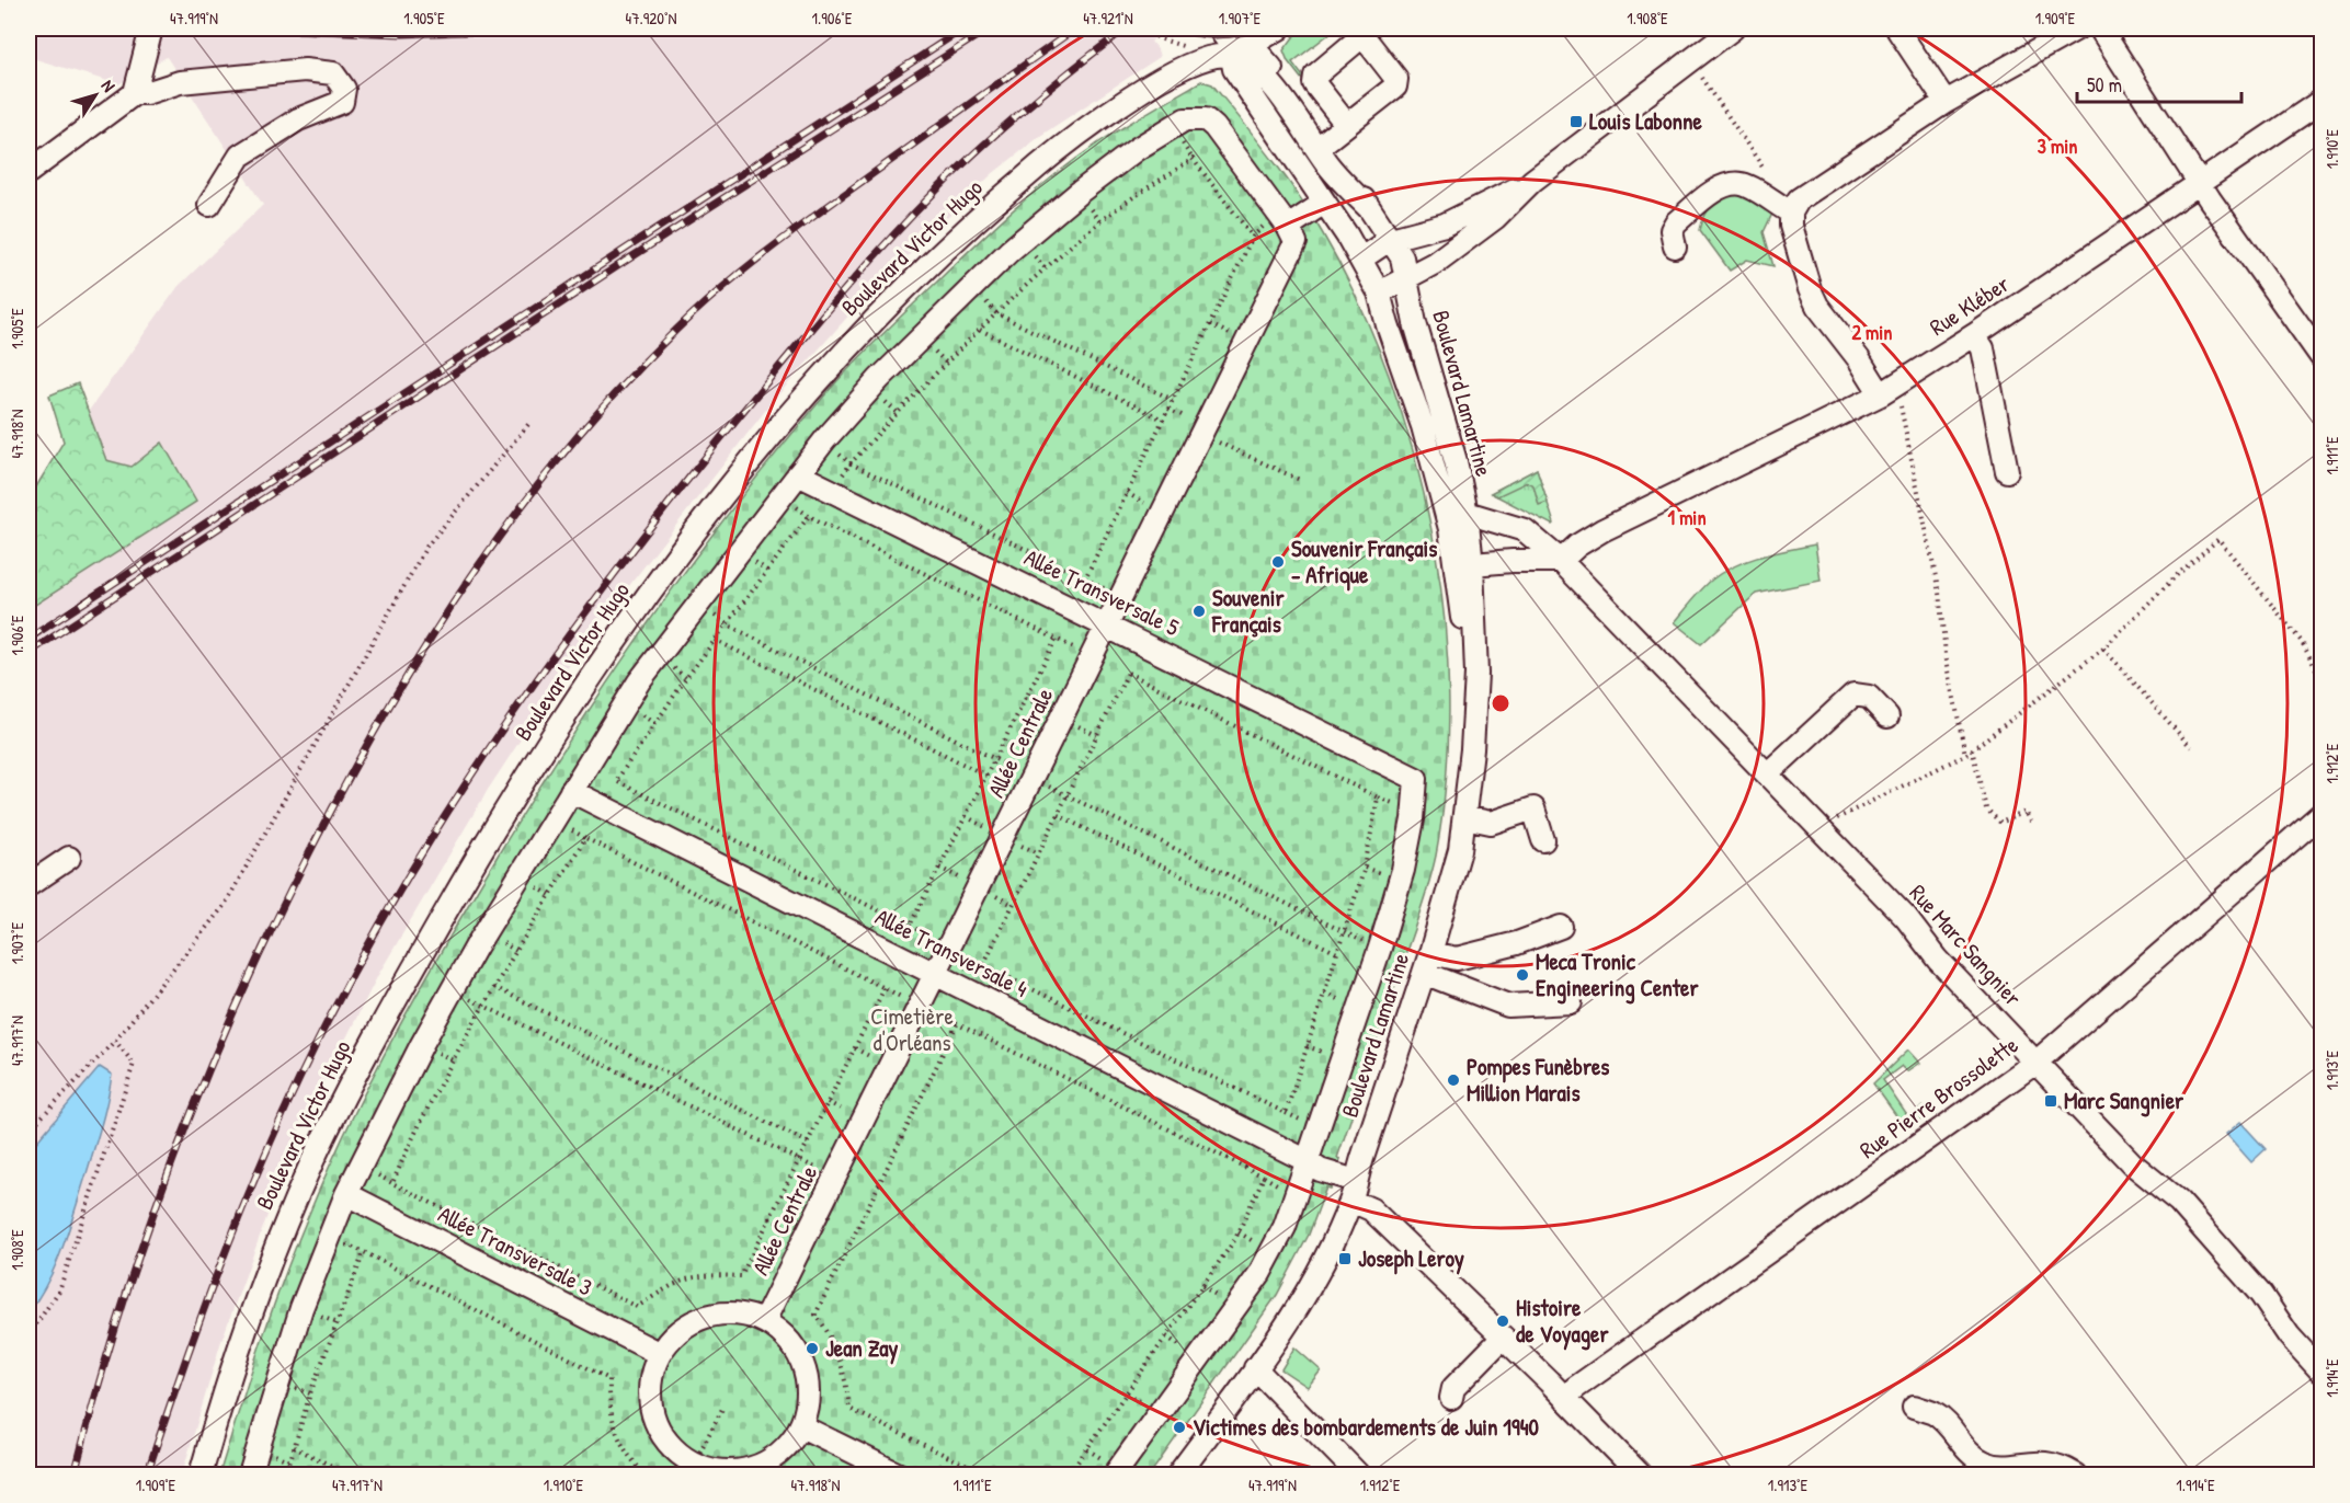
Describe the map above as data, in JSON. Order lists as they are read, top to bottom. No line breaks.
{"streets":{"street":["Boulevard Victor Hugo","Rue Kléber","Boulevard Lamartine","Allée Transversale 5","Allée Centrale","Rue Marc Sangnier","Allée Transversale 4","Rue Pierre Brossolette","Allée Transversale 3"]},"crossings":[["Boulevard Victor Hugo","Boulevard Lamartine"],["Rue Kléber","Rue Marc Sangnier"],["Boulevard Lamartine","Rue Marc Sangnier"],["Allée Transversale 5","Allée Centrale"],["Allée Transversale 5","Allée Transversale 4"],["Allée Centrale","Allée Transversale 4"],["Allée Centrale","Allée Transversale 3"],["Rue Marc Sangnier","Rue Pierre Brossolette"]],"parks":["Cimetière d'Orléans"],"places":{"transit":["Louis Labonne","Marc Sangnier","Joseph Leroy"],"other":["Souvenir Français - Afrique","Souvenir Français","Meca Tronic Engineering Center","Pompes Funèbres Million Marais","Histoire de Voyager","Jean Zay","Victimes des bombardements de Juin 1940"]},"scale_bar":"50 m","north":"top right","coordinates":["47.919°N","1.905°E","47.920°N","1.906°E","47.921°N","1.907°E","1.908°E","1.909°E","1.910°E","47.918°N","1.911°E","1.912°E","47.917°N","1.913°E","1.914°E"],"rings":["3 min","2 min","1 min"]}
